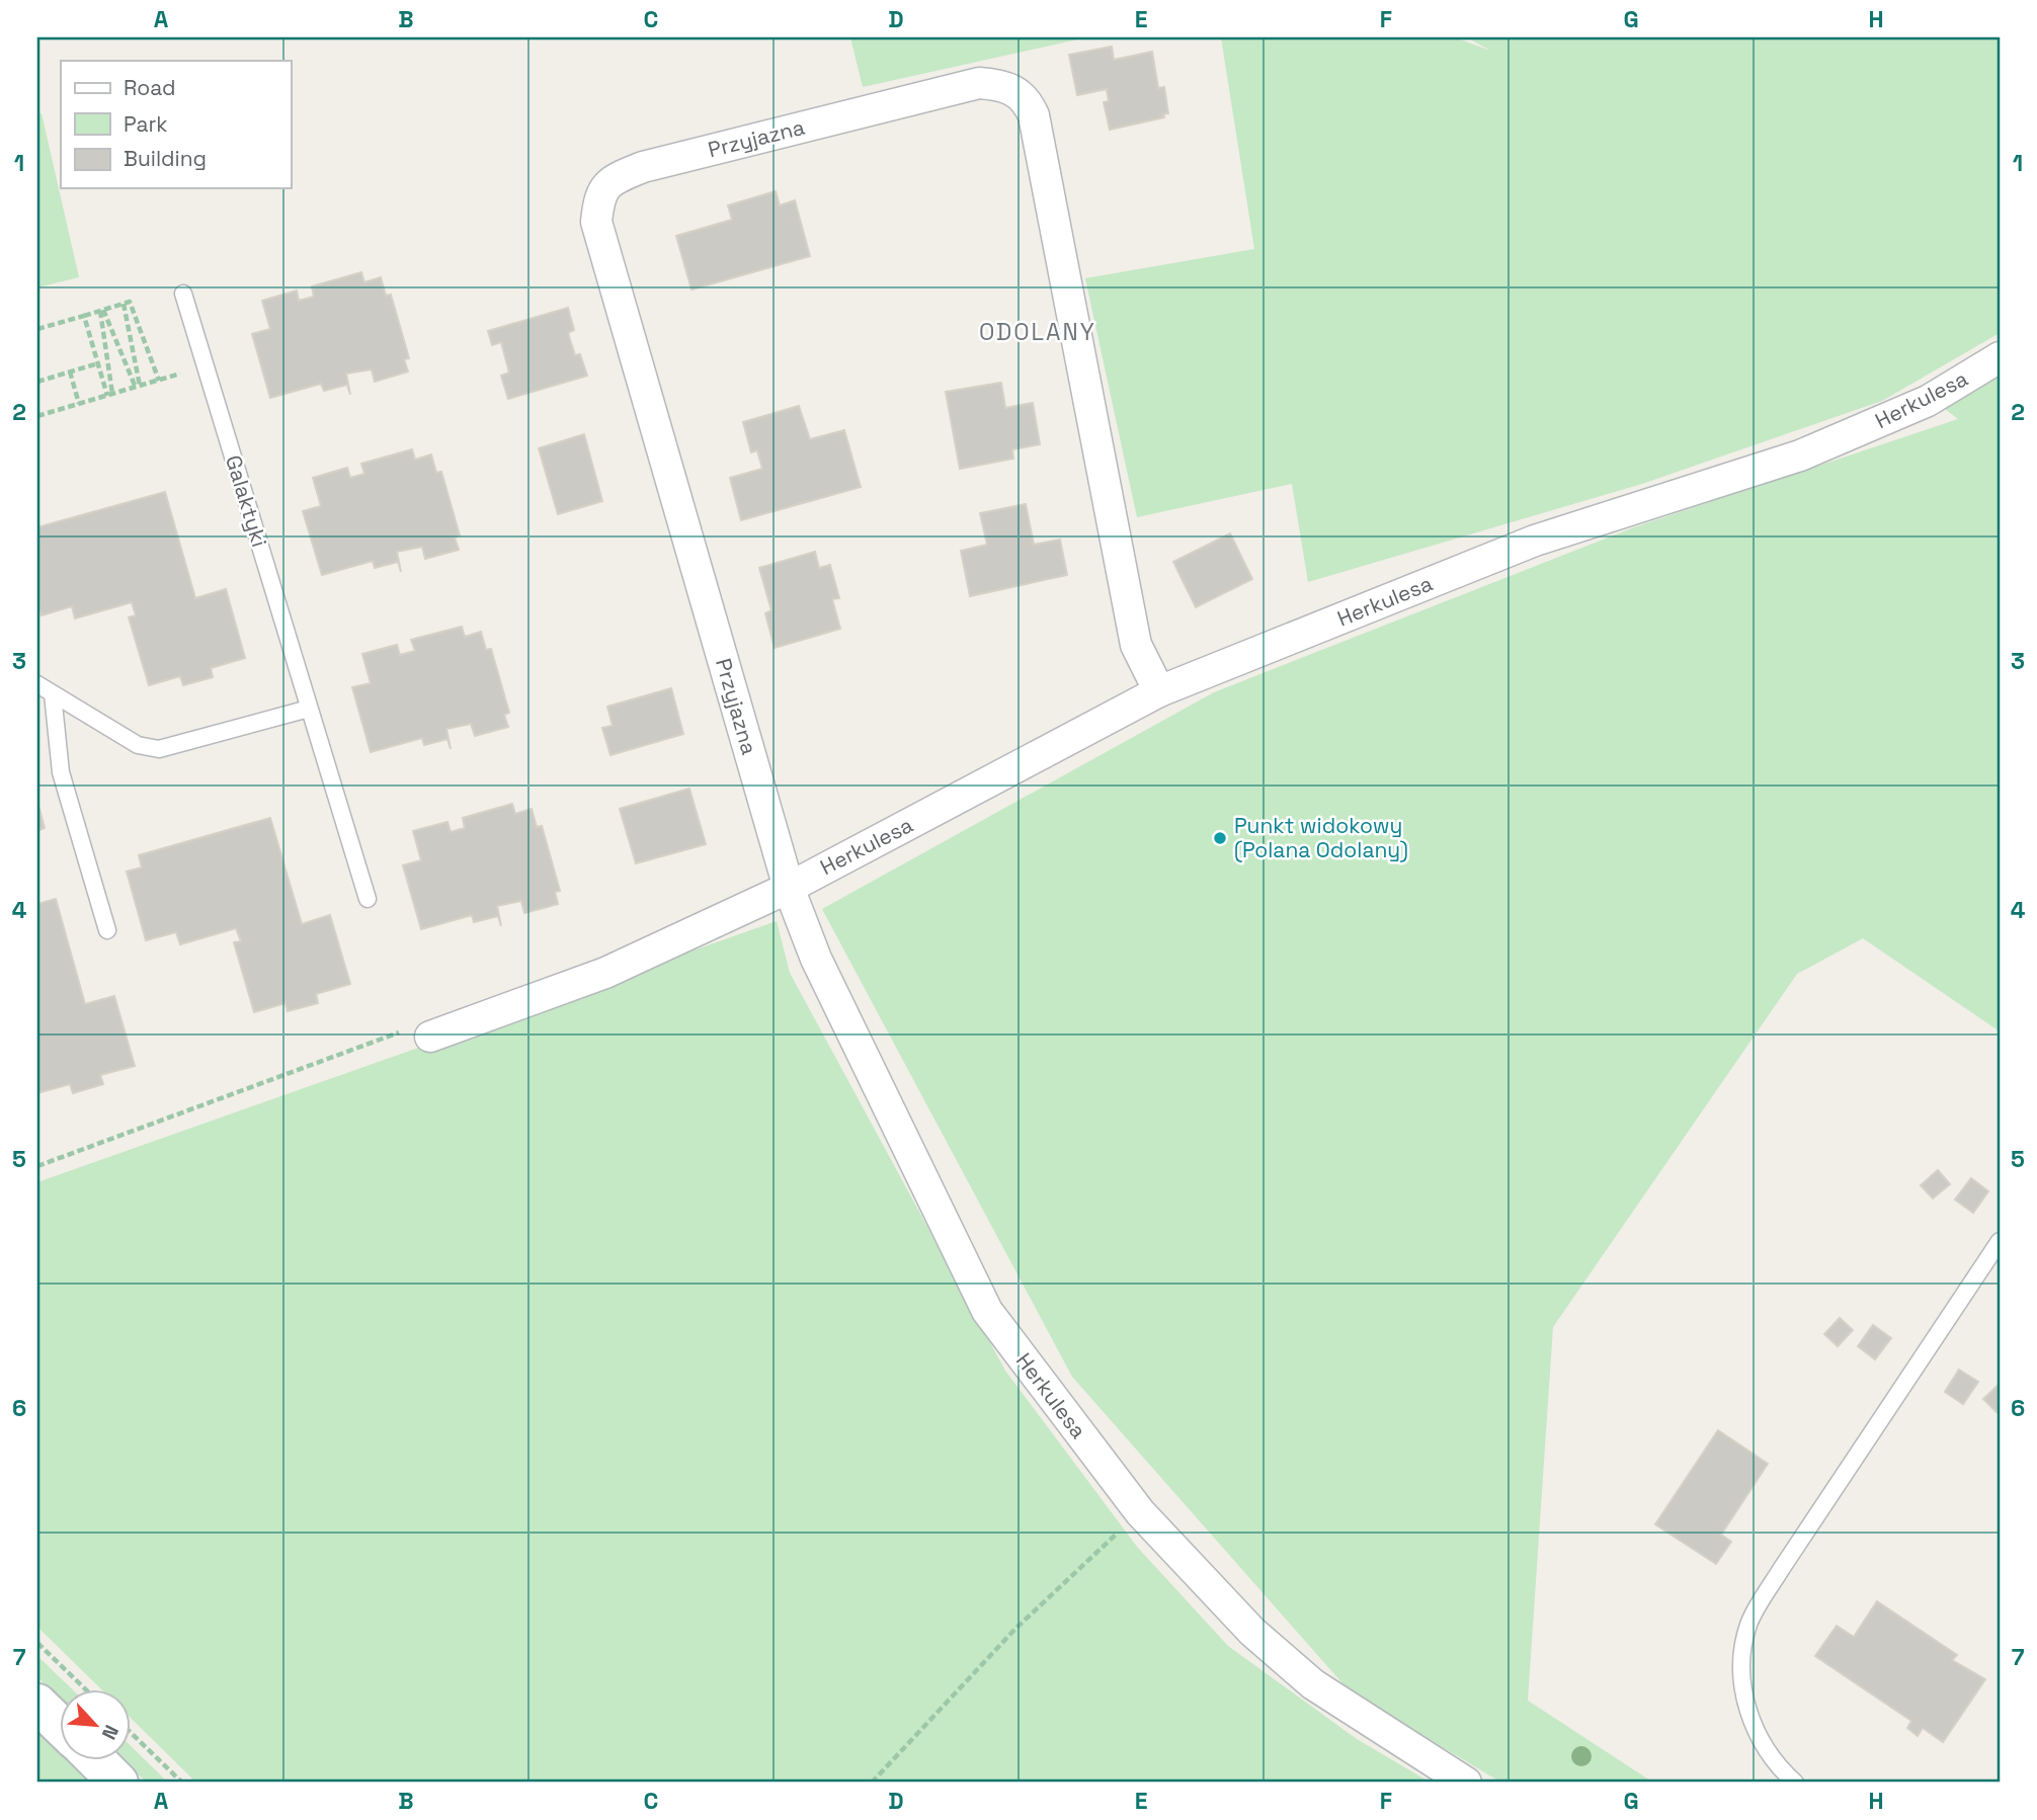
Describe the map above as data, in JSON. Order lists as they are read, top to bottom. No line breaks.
{"streets":{"street":["Przyjazna","Herkulesa"],"lane":["Galaktyki"]},"crossings":[["Przyjazna","Herkulesa"]],"districts":["ODOLANY"],"places":["Punkt widokowy (Polana Odolany)"],"legend":["Road","Park","Building"],"north":"bottom right","grid":{"columns":["A","B","C","D","E","F","G","H"],"rows":["1","2","3","4","5","6","7"]}}
